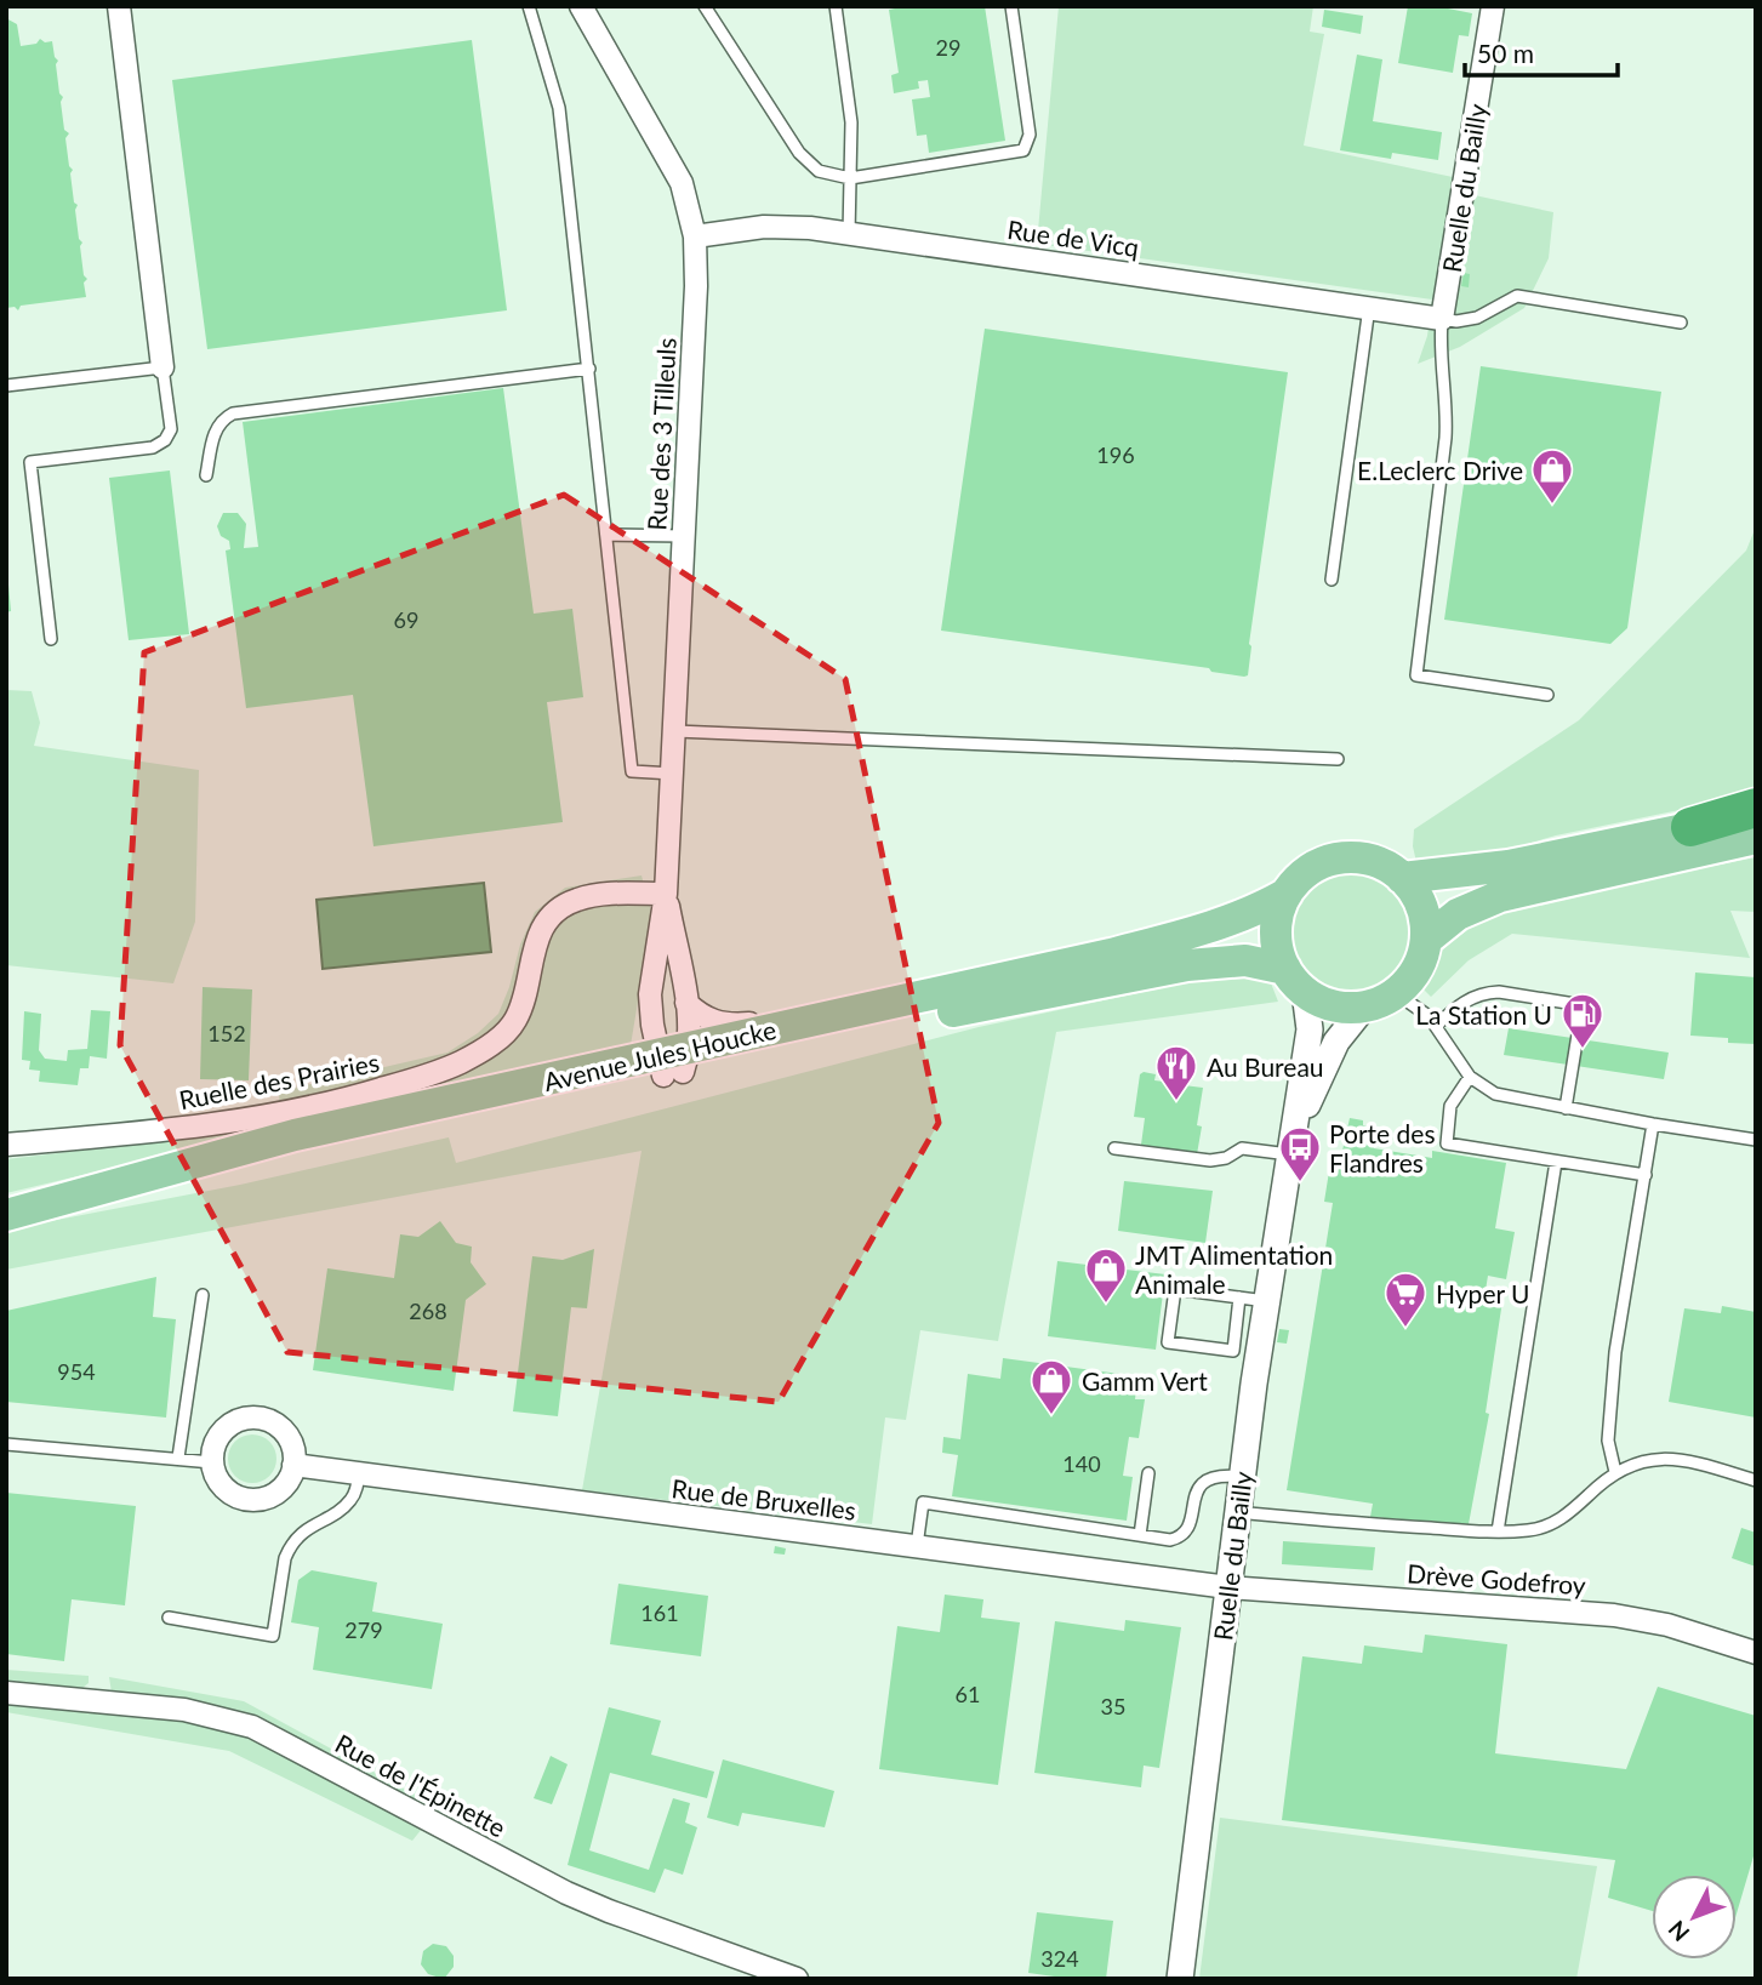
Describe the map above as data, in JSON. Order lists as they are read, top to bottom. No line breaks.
{"streets":{"main road":["Avenue Jules Houcke"],"street":["Ruelle du Bailly","Rue de Vicq","Rue des 3 Tilleuls","Ruelle des Prairies","Rue de Bruxelles","Drève Godefroy","Rue de l'Épinette"]},"crossings":[["Ruelle du Bailly","Rue de Vicq"],["Ruelle du Bailly","Avenue Jules Houcke"],["Ruelle du Bailly","Rue de Bruxelles"],["Ruelle du Bailly","Drève Godefroy"],["Rue de Vicq","Rue des 3 Tilleuls"],["Rue des 3 Tilleuls","Avenue Jules Houcke"],["Rue des 3 Tilleuls","Ruelle des Prairies"],["Rue de Bruxelles","Drève Godefroy"]],"places":{"shop":["E.Leclerc Drive","JMT Alimentation Animale","Gamm Vert"],"fuel station":["La Station U"],"restaurant":["Au Bureau"],"bus stop":["Porte des Flandres"],"supermarket":["Hyper U"]},"house_numbers":["29","196","69","152","268","954","140","161","279","61","35","324"],"scale_bar":"50 m","north":"bottom left"}
